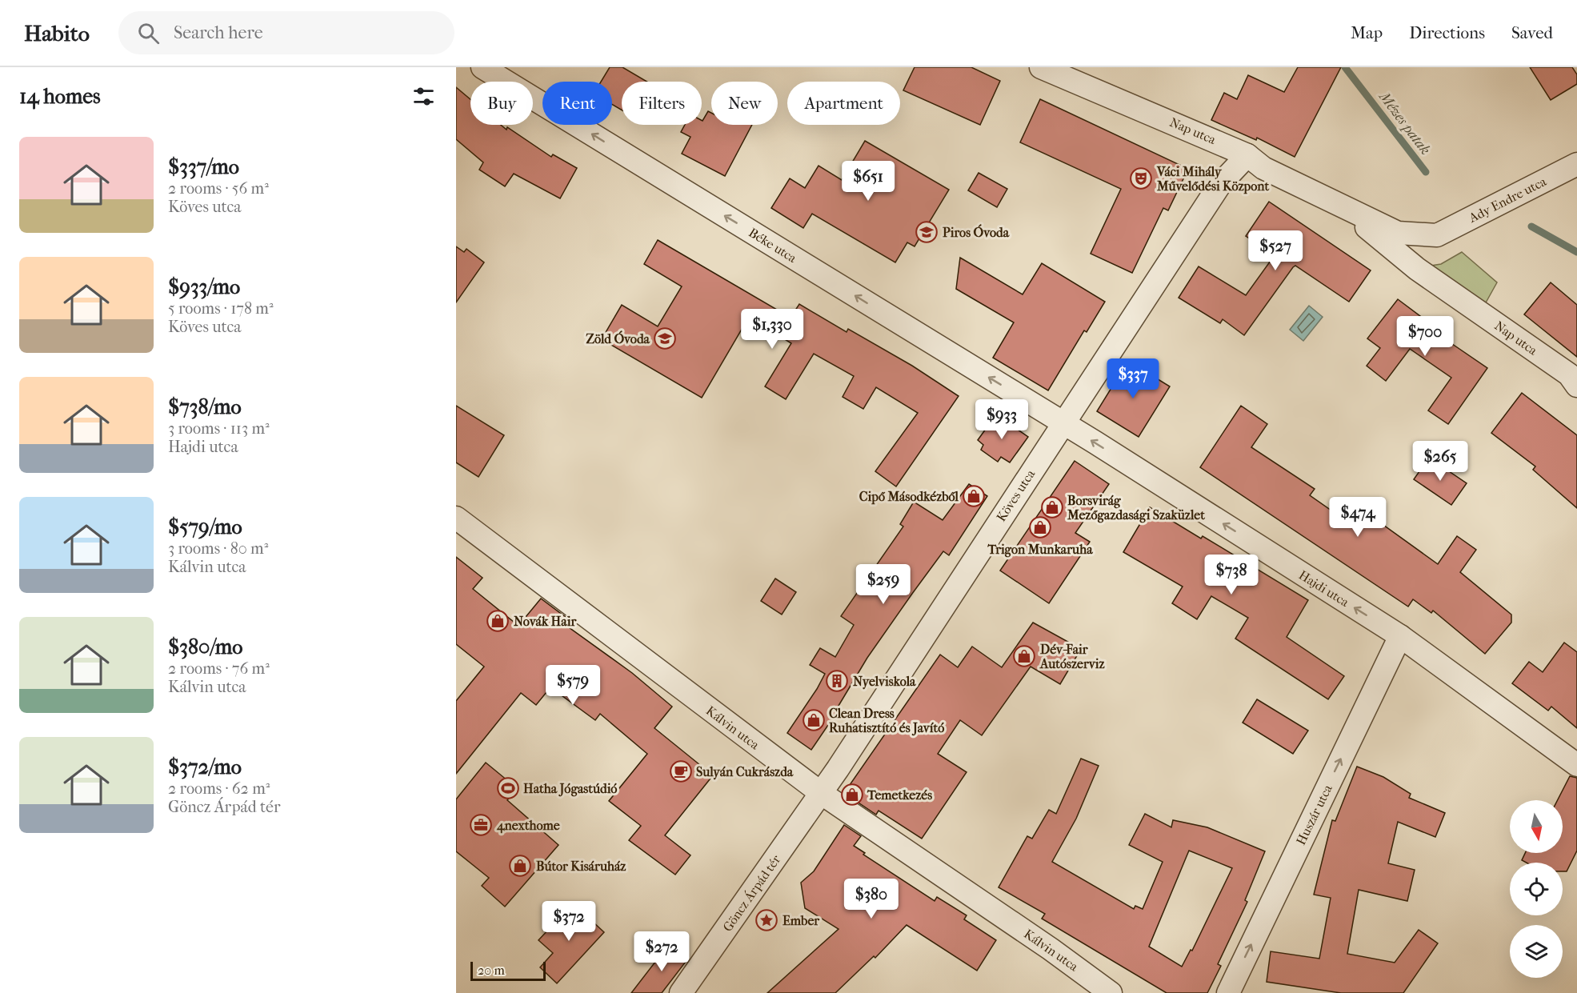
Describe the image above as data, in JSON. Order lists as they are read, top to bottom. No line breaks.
{"streets":{"street":["Nap utca","Ady Endre utca","Béke utca","Köves utca","Hajdi utca","Kálvin utca","Huszár utca","Göncz Árpád tér"]},"crossings":[["Nap utca","Ady Endre utca"],["Nap utca","Köves utca"],["Béke utca","Köves utca"],["Béke utca","Hajdi utca"],["Köves utca","Hajdi utca"],["Köves utca","Kálvin utca"],["Köves utca","Göncz Árpád tér"],["Hajdi utca","Huszár utca"],["Kálvin utca","Göncz Árpád tér"]],"one_way":["Béke utca","Hajdi utca","Huszár utca"],"water":["Mézes patak"],"places":{"theatre":["Váci Mihály Művelődési Központ"],"school or university":["Piros Óvoda","Zöld Óvoda"],"shop":["Cipő Másodkézből","Borsvirág Mezőgazdasági Szaküzlet","Trigon Munkaruha","Novák Hair","Dév-Fair Autószerviz","Clean Dress Ruhatisztító és Javító","Temetkezés","Bútor Kisáruház"],"building":["Nyelviskola"],"cafe":["Sulyán Cukrászda"],"sports":["Hatha Jógastúdió"],"office":["4nexthome"],"place":["Ember"]},"scale_bar":"20 m","north":"bottom","page":{"header":"Habito","search":"Search here","nav":["Map","Directions","Saved"],"heading":"14 homes","chip":["Buy","Rent","Filters","New","Apartment"],"list":[{"name":"$337/mo","note":"2 rooms · 56 m² · Köves utca"},{"name":"$933/mo","note":"5 rooms · 178 m² · Köves utca"},{"name":"$738/mo","note":"3 rooms · 113 m² · Hajdi utca"},{"name":"$579/mo","note":"3 rooms · 80 m² · Kálvin utca"},{"name":"$380/mo","note":"2 rooms · 76 m² · Kálvin utca"},{"name":"$372/mo","note":"2 rooms · 62 m² · Göncz Árpád tér"}],"price":["$651","$527","$1,330","$700","$337","$933","$265","$474","$738","$259","$579","$380","$372","$272"],"scale":"20 m"}}
